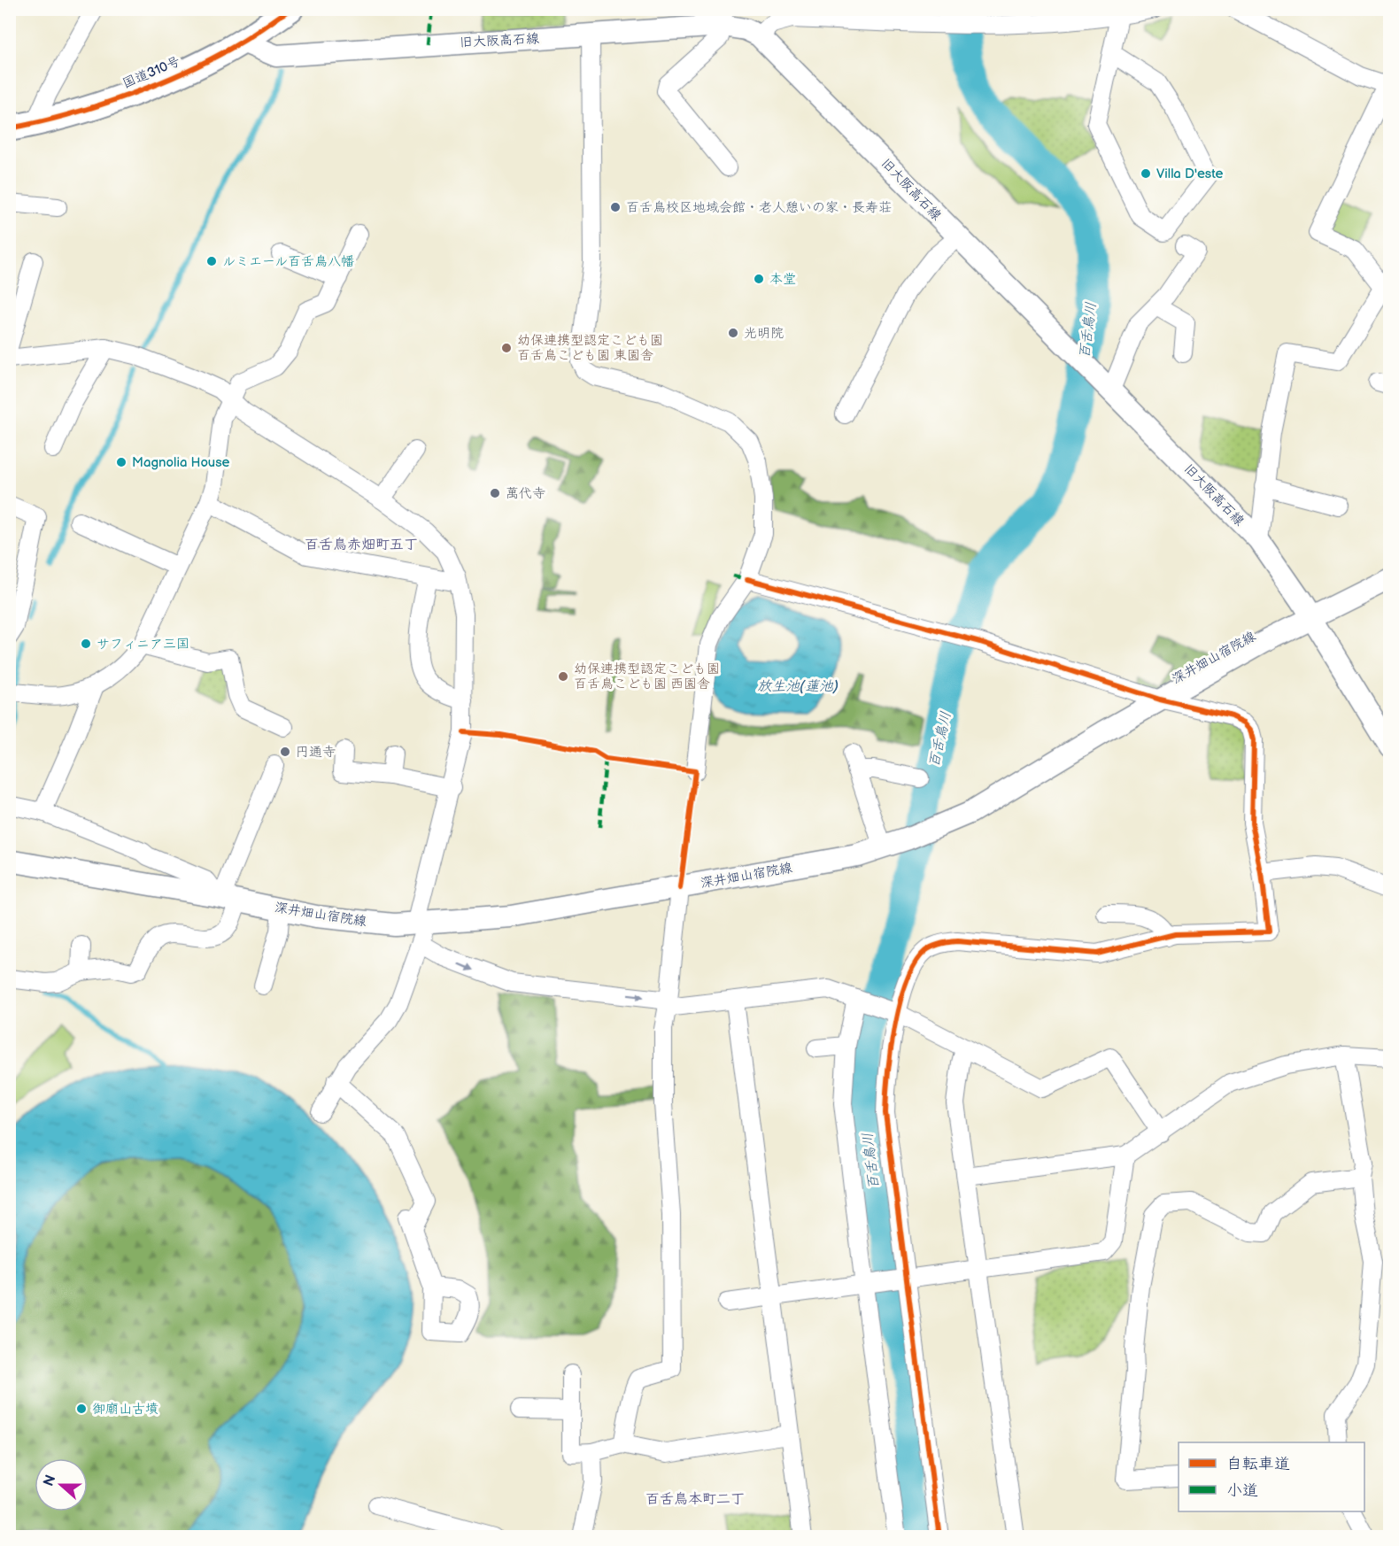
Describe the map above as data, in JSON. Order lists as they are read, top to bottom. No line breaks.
{"streets":{"highway":["国道310号"],"main road":["旧大阪高石線","深井畑山宿院線"]},"crossings":[["旧大阪高石線","国道310号"],["旧大阪高石線","深井畑山宿院線"]],"districts":["百舌鳥赤畑町五丁","百舌鳥本町二丁"],"water":["百舌鳥川","放生池(蓮池)"],"places":["Villa D'este","百舌鳥校区地域会館・老人憩いの家・長寿荘","ルミエール百舌鳥八幡","本堂","光明院","幼保連携型認定こども園 百舌鳥こども園 東園舎","Magnolia House","萬代寺","サフィニア三国","幼保連携型認定こども園 百舌鳥こども園 西園舎","円通寺","御廟山古墳"],"legend":["自転車道","小道"],"north":"left"}
